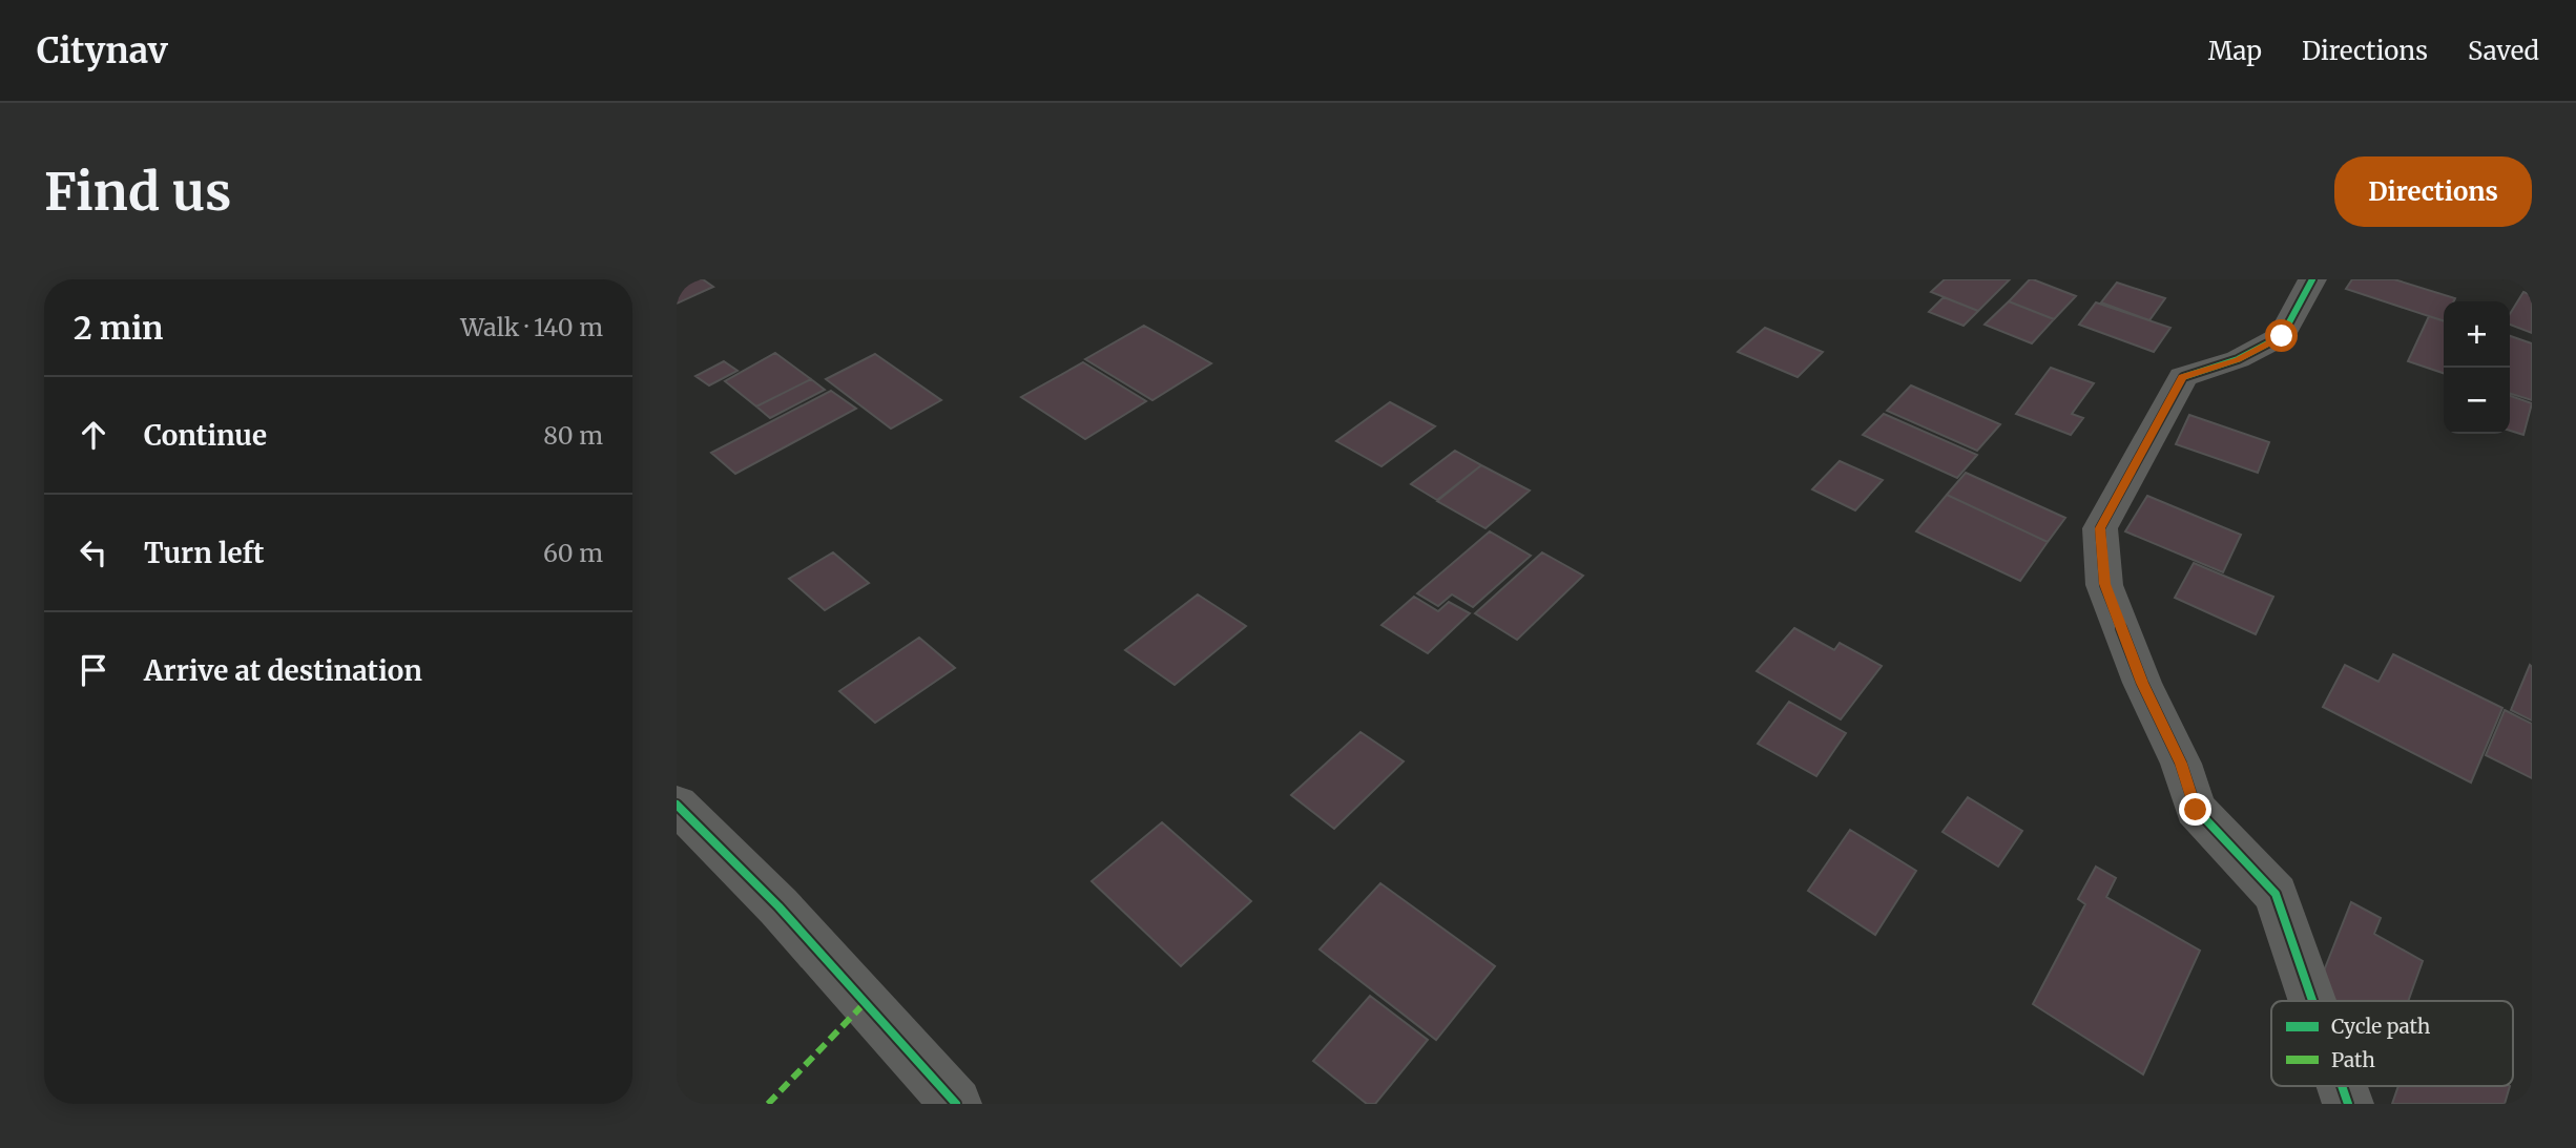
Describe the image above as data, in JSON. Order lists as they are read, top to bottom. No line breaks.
{"legend":["Cycle path","Path"],"page":{"header":"Citynav","nav":["Map","Directions","Saved"],"buttons":"Directions","title":"Find us","heading":["2 min","Walk · 140 m"],"map_buttons":["+","−"],"list":[["Continue","80 m"],["Turn left","60 m"],"Arrive at destination"]}}
